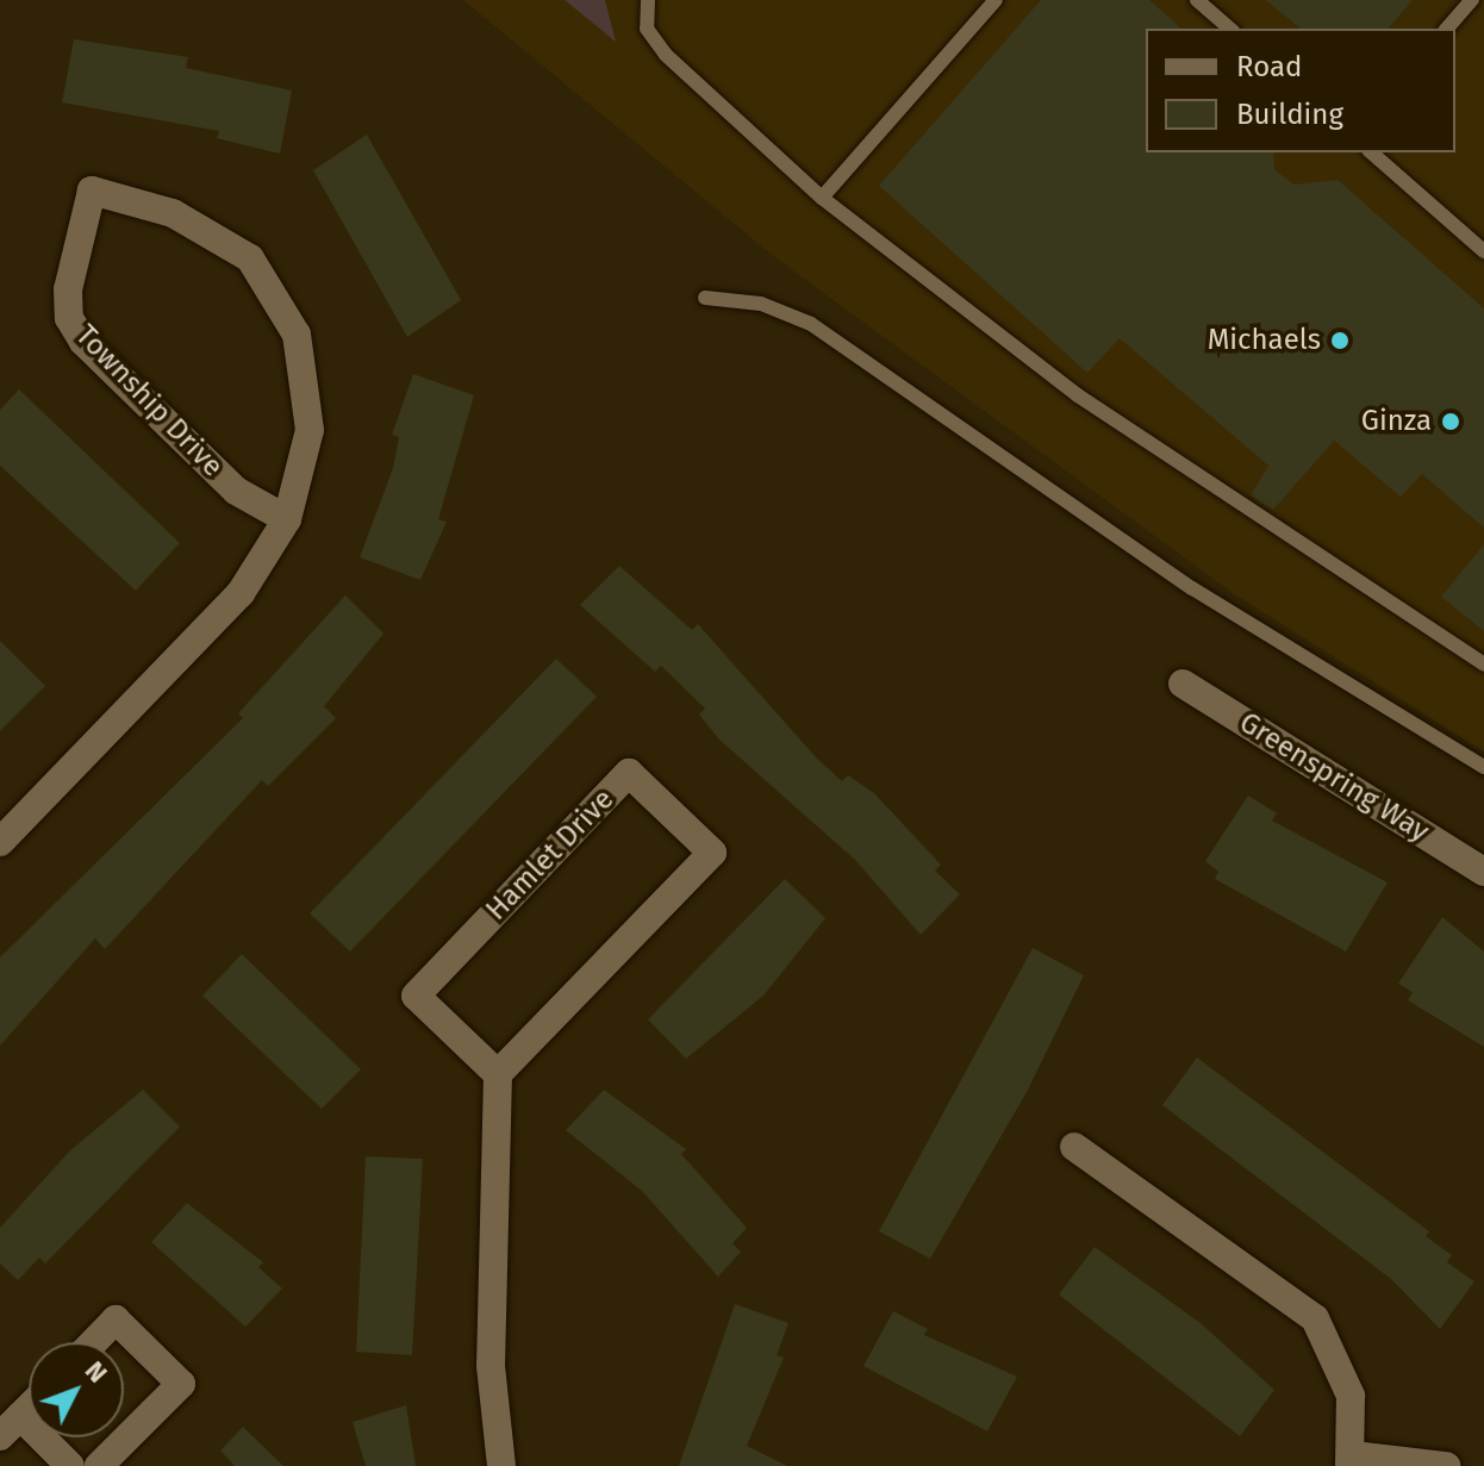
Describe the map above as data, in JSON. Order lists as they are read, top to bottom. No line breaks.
{"streets":{"street":["Township Drive","Greenspring Way","Hamlet Drive"]},"places":["Michaels","Ginza"],"legend":["Road","Building"],"north":"top right"}
